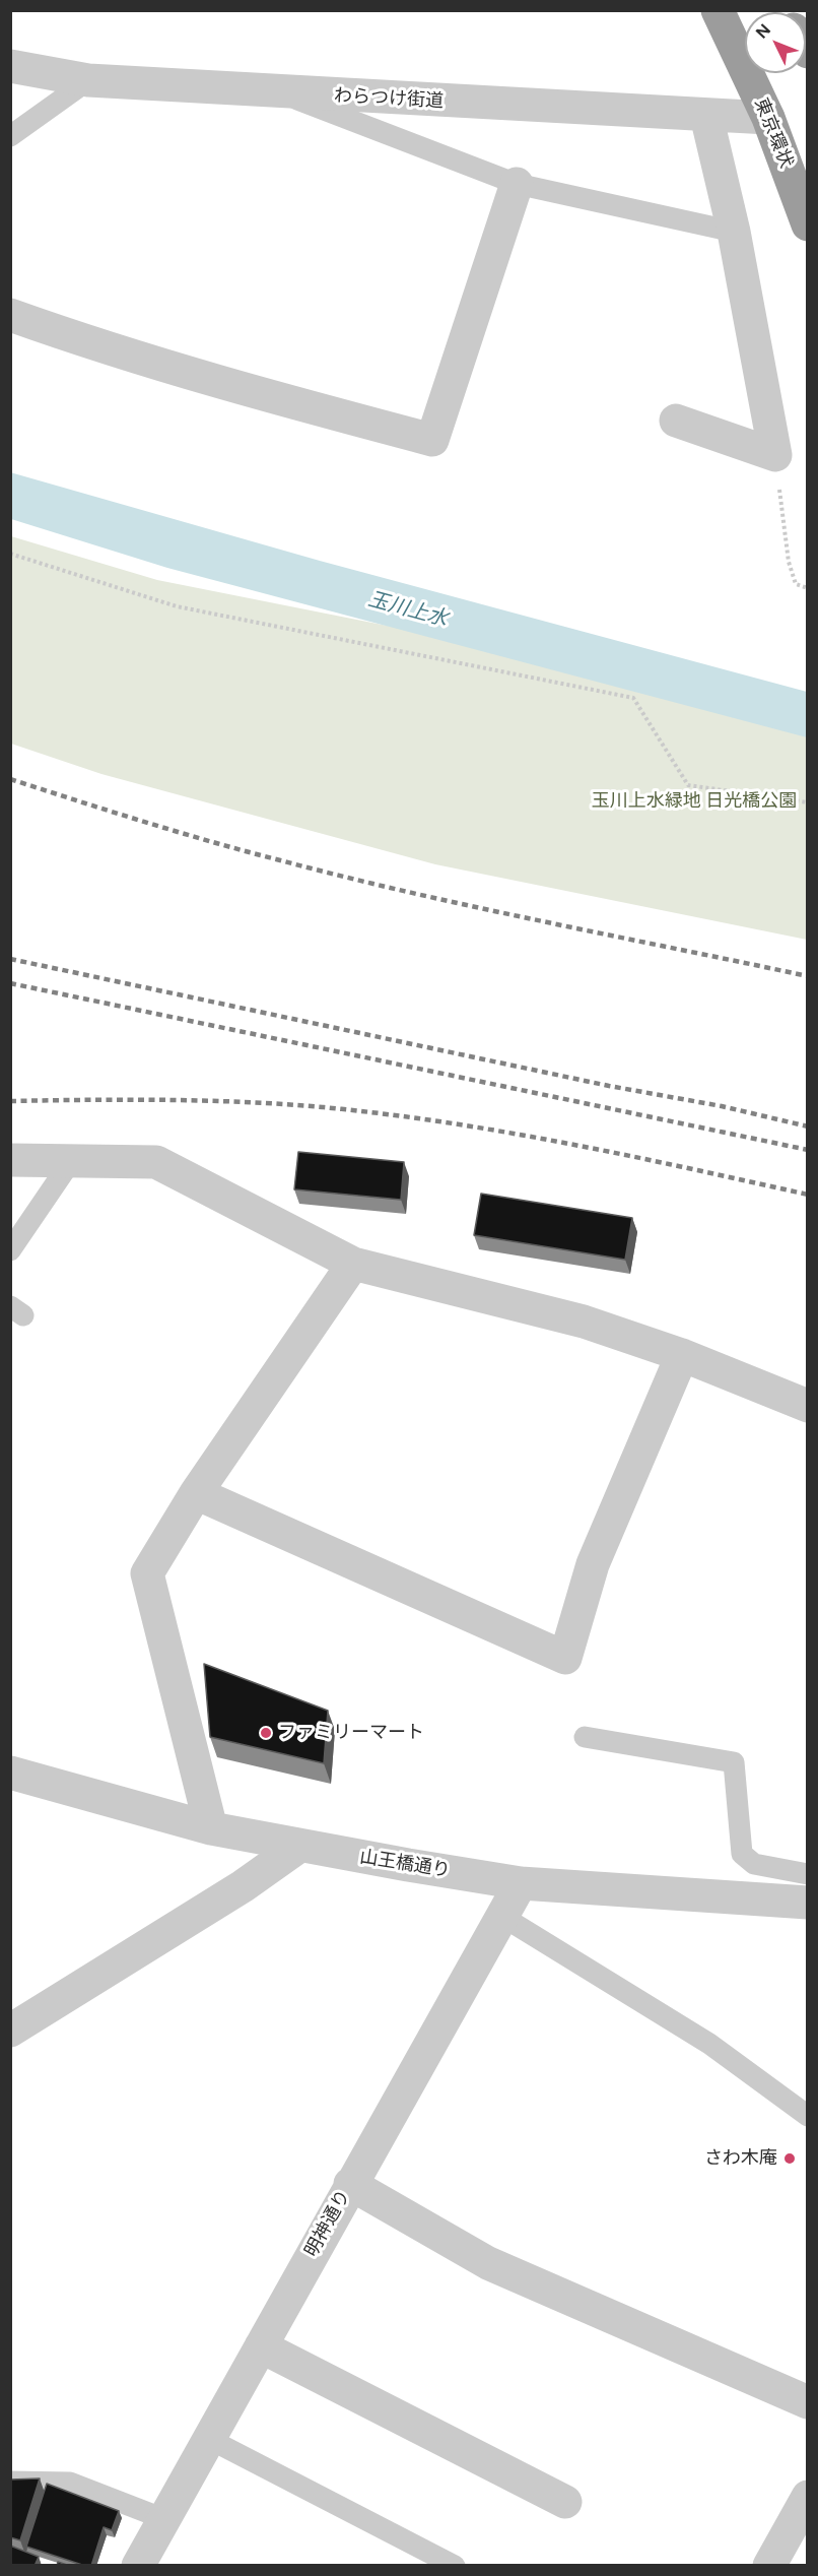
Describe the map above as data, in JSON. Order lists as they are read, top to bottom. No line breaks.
{"streets":{"highway":["東京環状"],"street":["わらつけ街道","山王橋通り","明神通り"]},"crossings":[["わらつけ街道","東京環状"],["山王橋通り","明神通り"]],"water":["玉川上水"],"parks":["玉川上水緑地 日光橋公園"],"places":["ファミリーマート","さわ木庵"],"north":"top left"}
